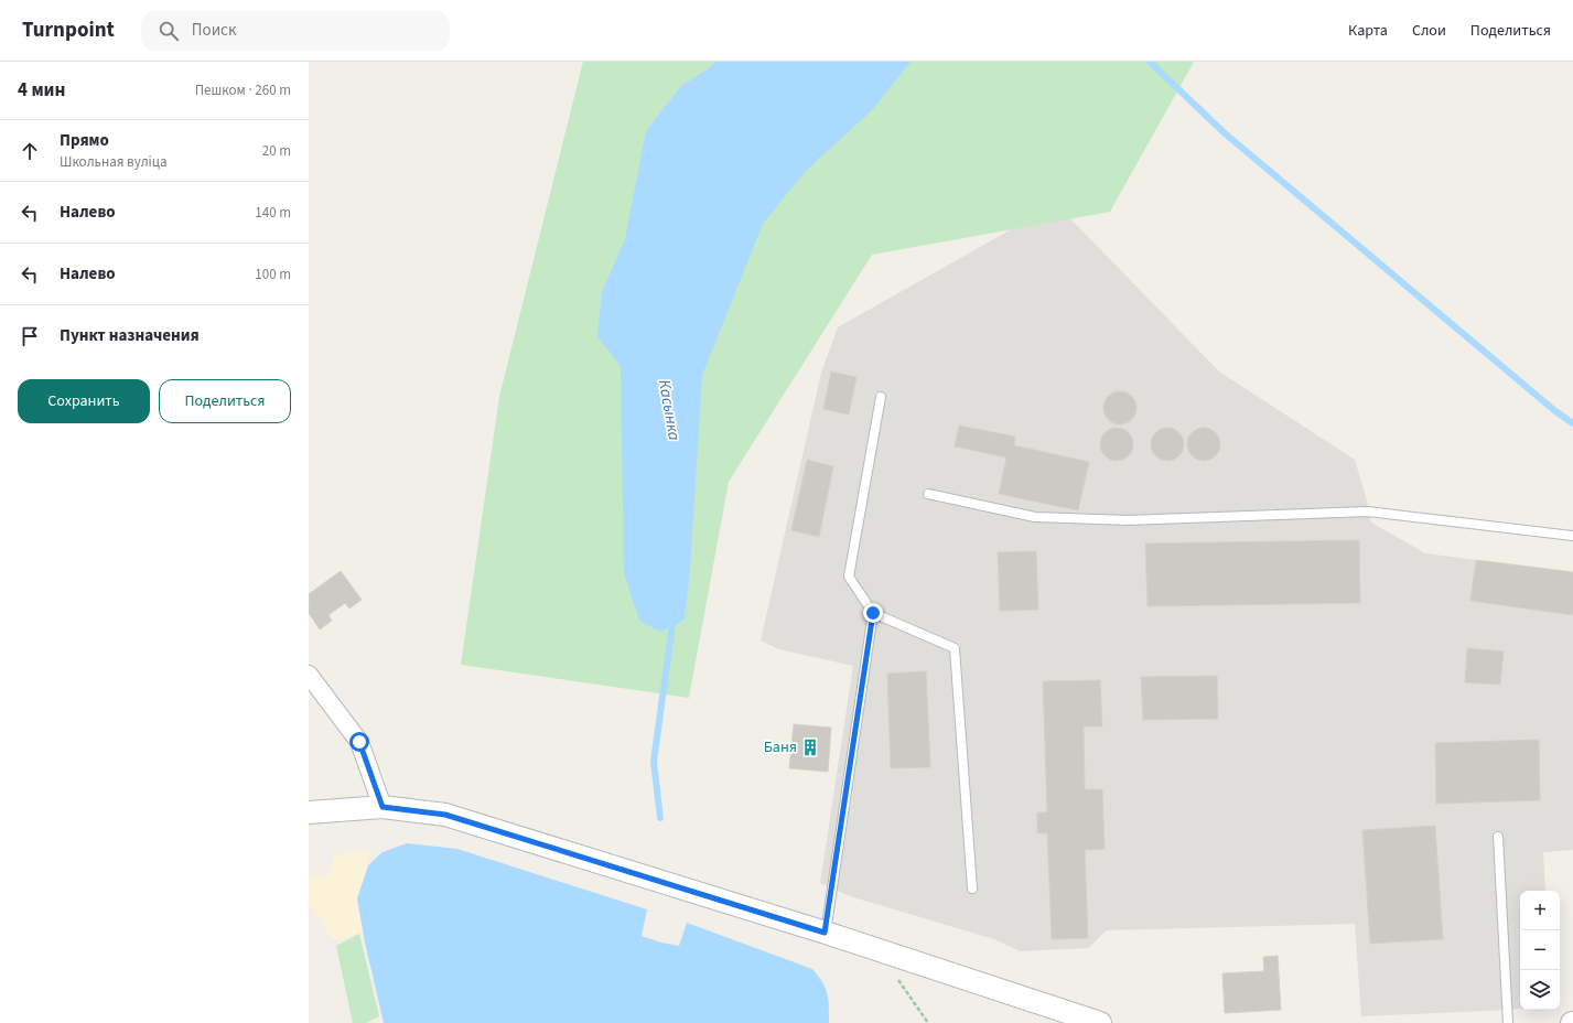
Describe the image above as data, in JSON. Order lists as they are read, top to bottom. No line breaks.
{"water":["Касынка"],"places":{"building":["Баня"]},"page":{"header":"Turnpoint","search":"Поиск","nav":["Карта","Слои","Поделиться"],"heading":["4 мин","Пешком · 260 m"],"list":[["Прямо","Школьная вуліца","20 m"],["Налево","140 m"],["Налево","100 m"],"Пункт назначения"],"buttons":["Сохранить","Поделиться"],"map_buttons":["+","−"]}}
